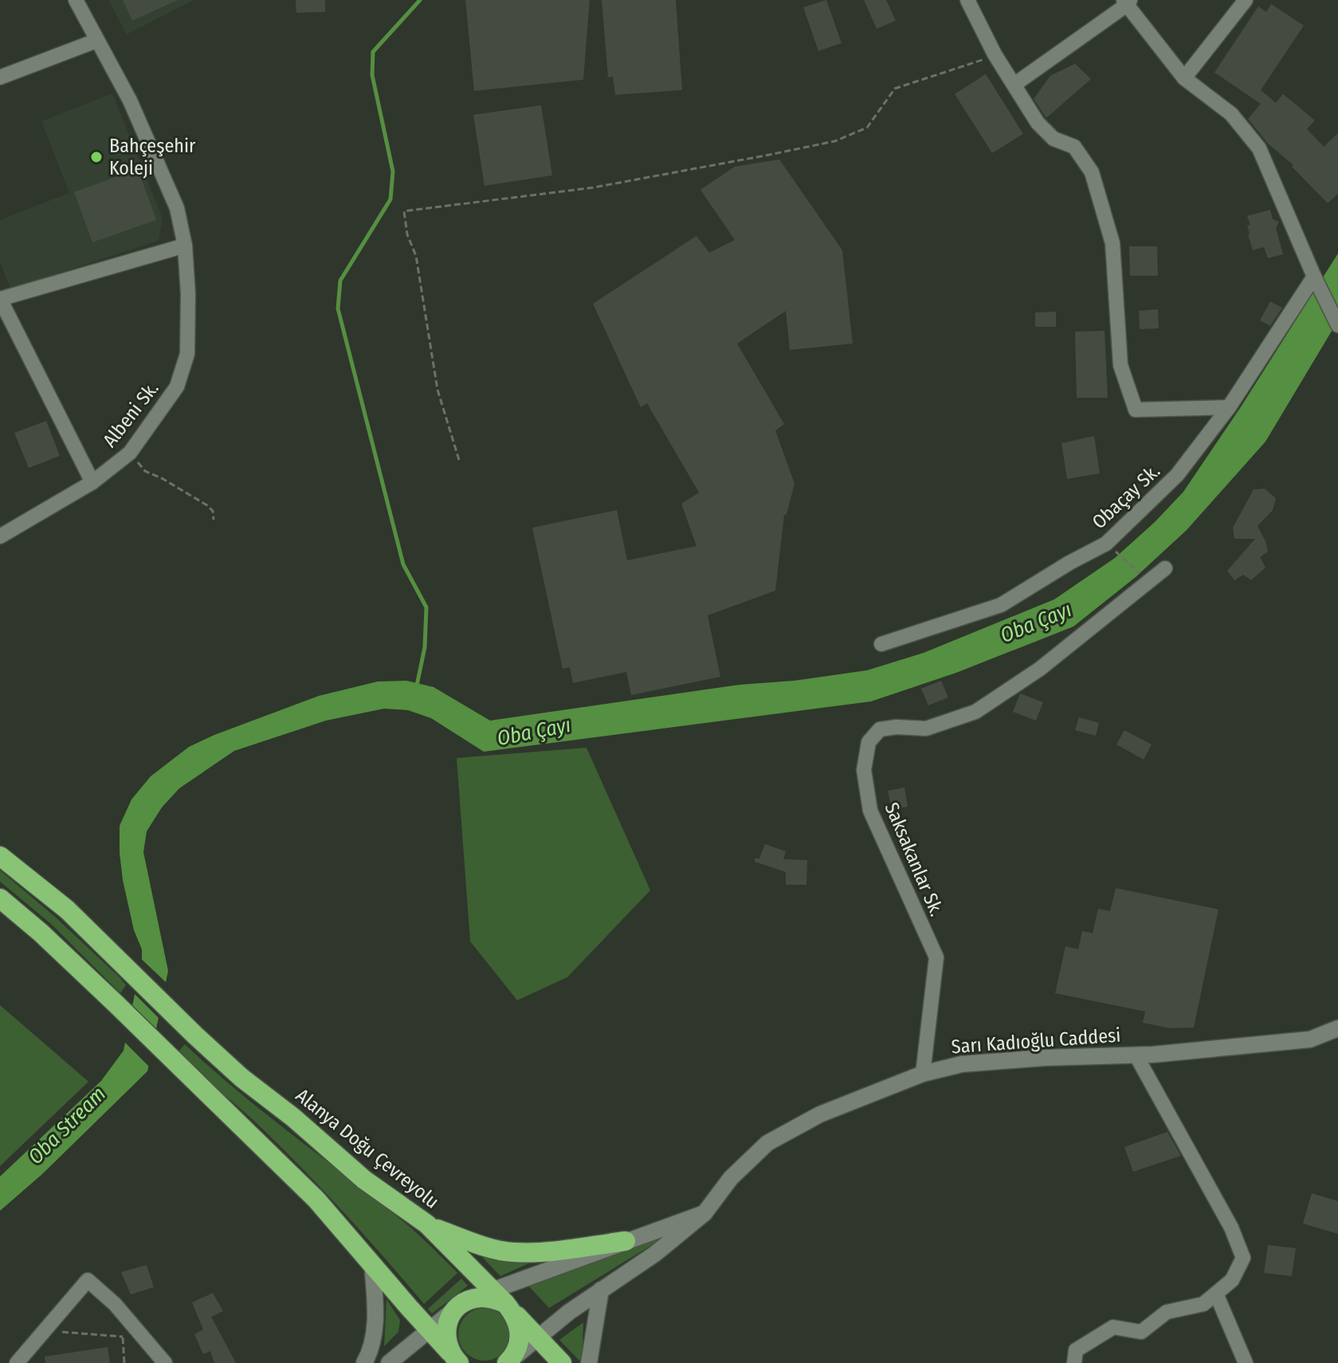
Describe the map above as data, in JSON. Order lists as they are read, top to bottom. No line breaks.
{"streets":{"highway":["Alanya Doğu Çevreyolu"],"street":["Albeni Sk.","Obaçay Sk.","Saksakanlar Sk.","Sarı Kadıoğlu Caddesi"]},"crossings":[["Saksakanlar Sk.","Sarı Kadıoğlu Caddesi"],["Sarı Kadıoğlu Caddesi","Alanya Doğu Çevreyolu"]],"water":["Oba Çayı","Oba Stream"],"places":["Bahçeşehir Koleji"]}
